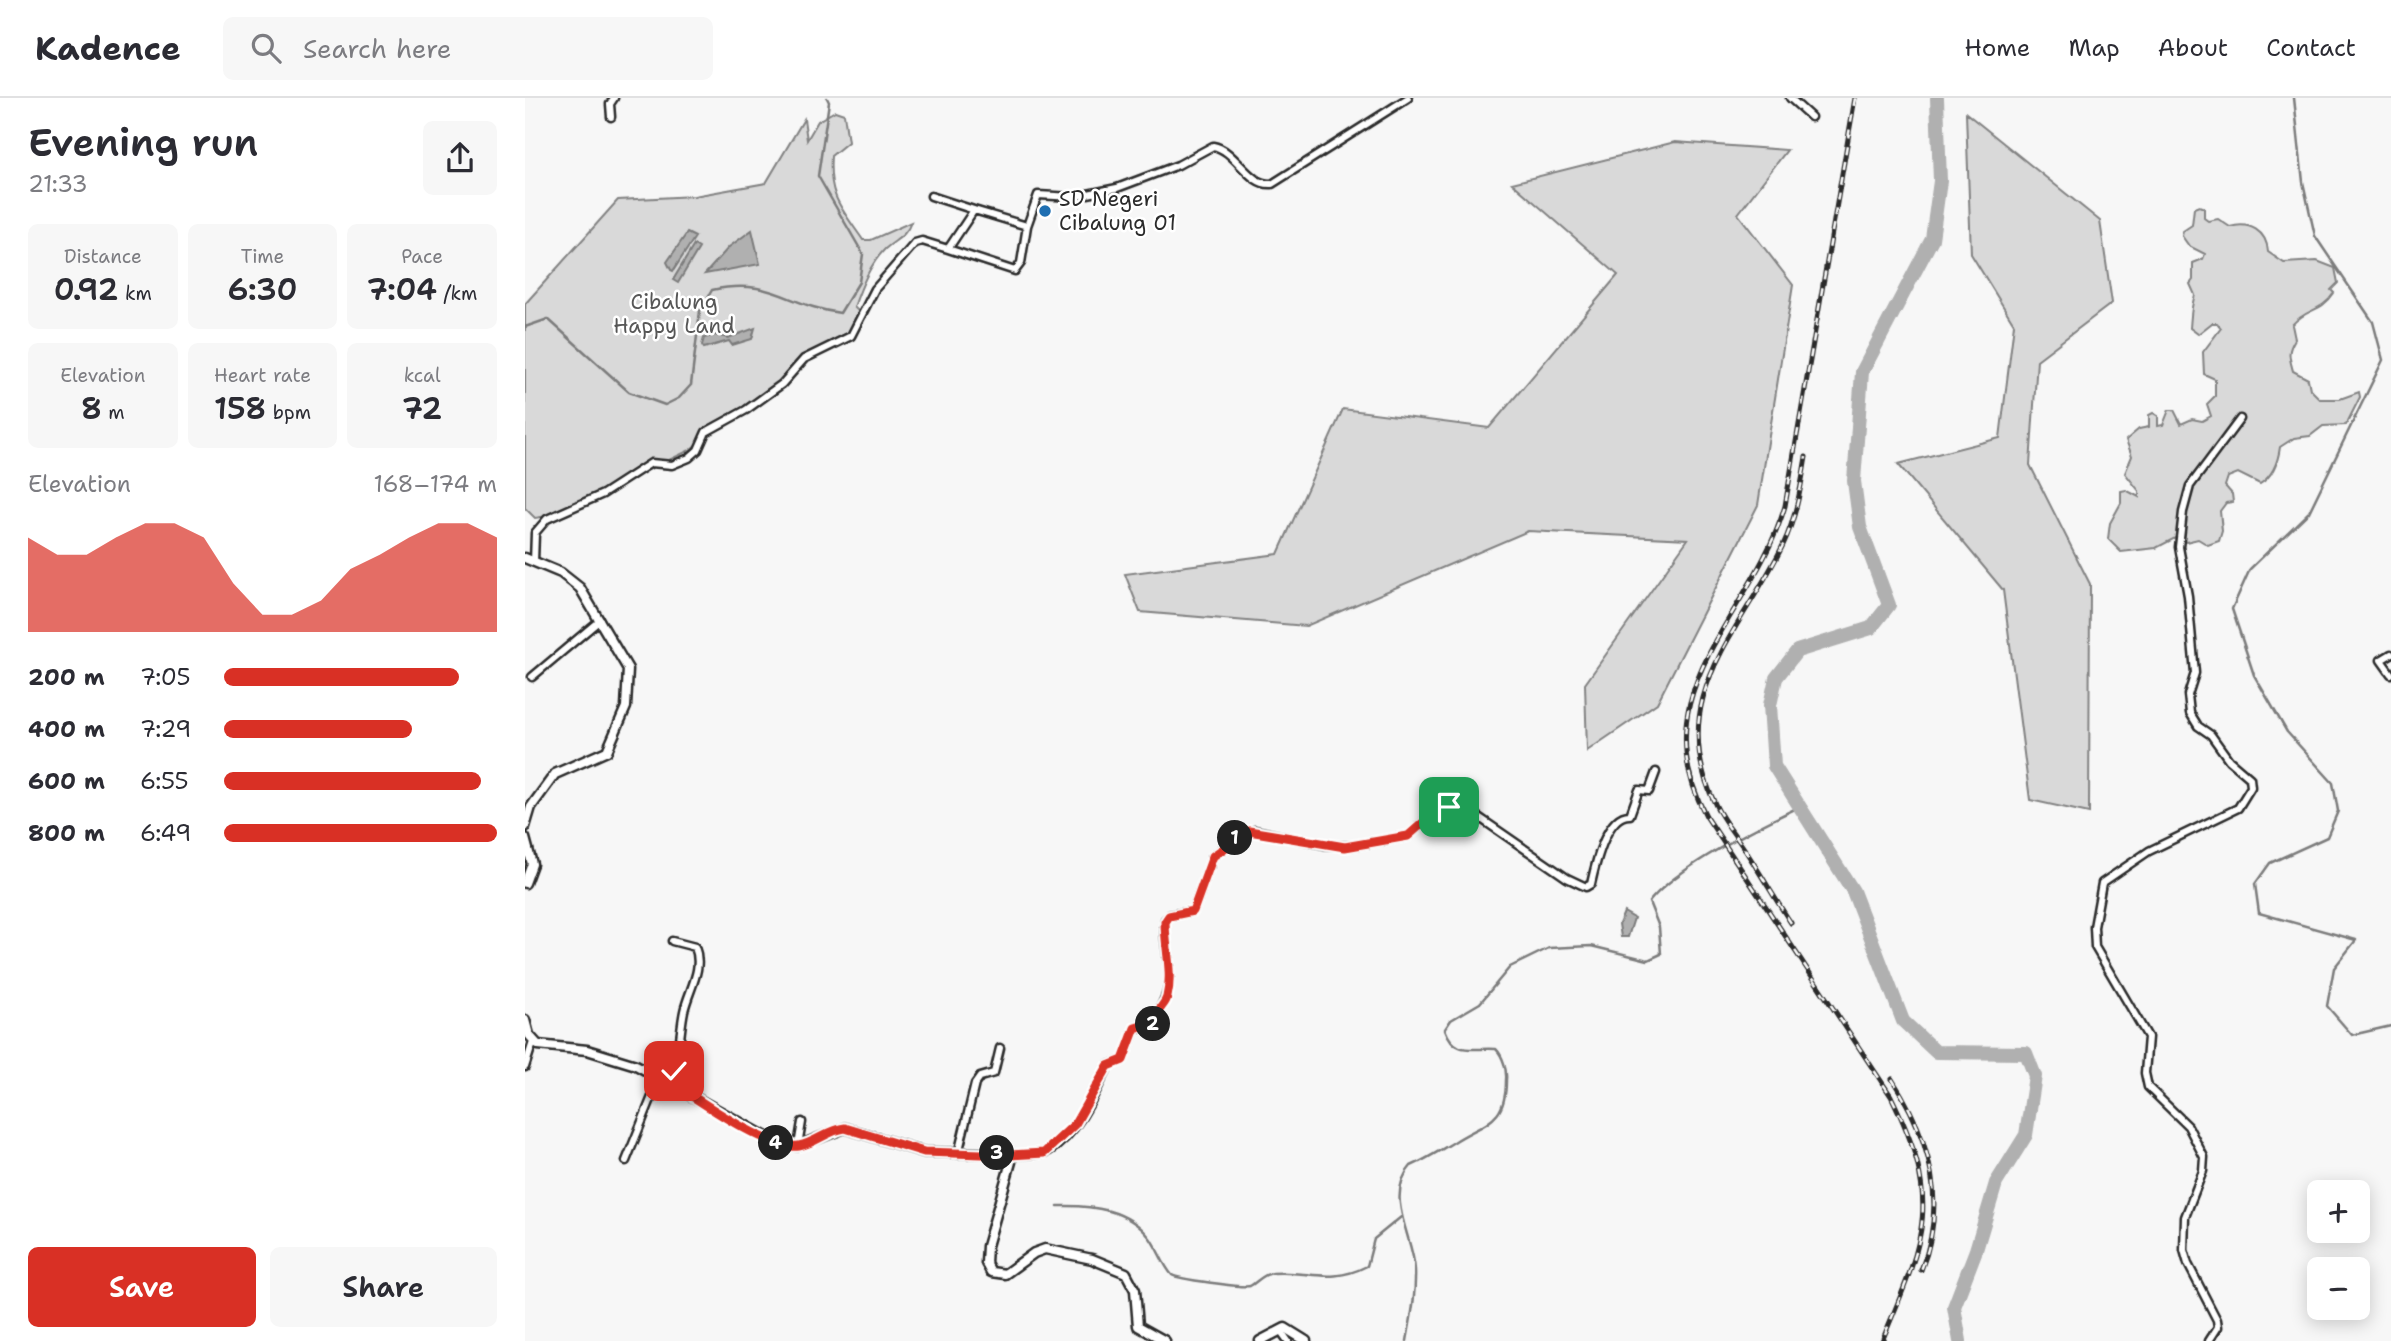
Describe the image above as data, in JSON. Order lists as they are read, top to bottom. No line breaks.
{"parks":["Cibalung Happy Land"],"places":["SD Negeri Cibalung 01"],"page":{"header":"Kadence","search":"Search here","nav":["Home","Map","About","Contact"],"heading":["Evening run","21:33"],"stats":[["Distance","0.92 km"],["Time","6:30"],["Pace","7:04 /km"],["Elevation","8 m"],["Heart rate","158 bpm"],["kcal","72"]],"chart":["Elevation","168–174 m"],"list":[{"name":"200 m","note":"7:05"},{"name":"400 m","note":"7:29"},{"name":"600 m","note":"6:55"},{"name":"800 m","note":"6:49"}],"pins":["1","2","4","3"],"map_buttons":["+","−"],"buttons":["Save","Share"]}}
